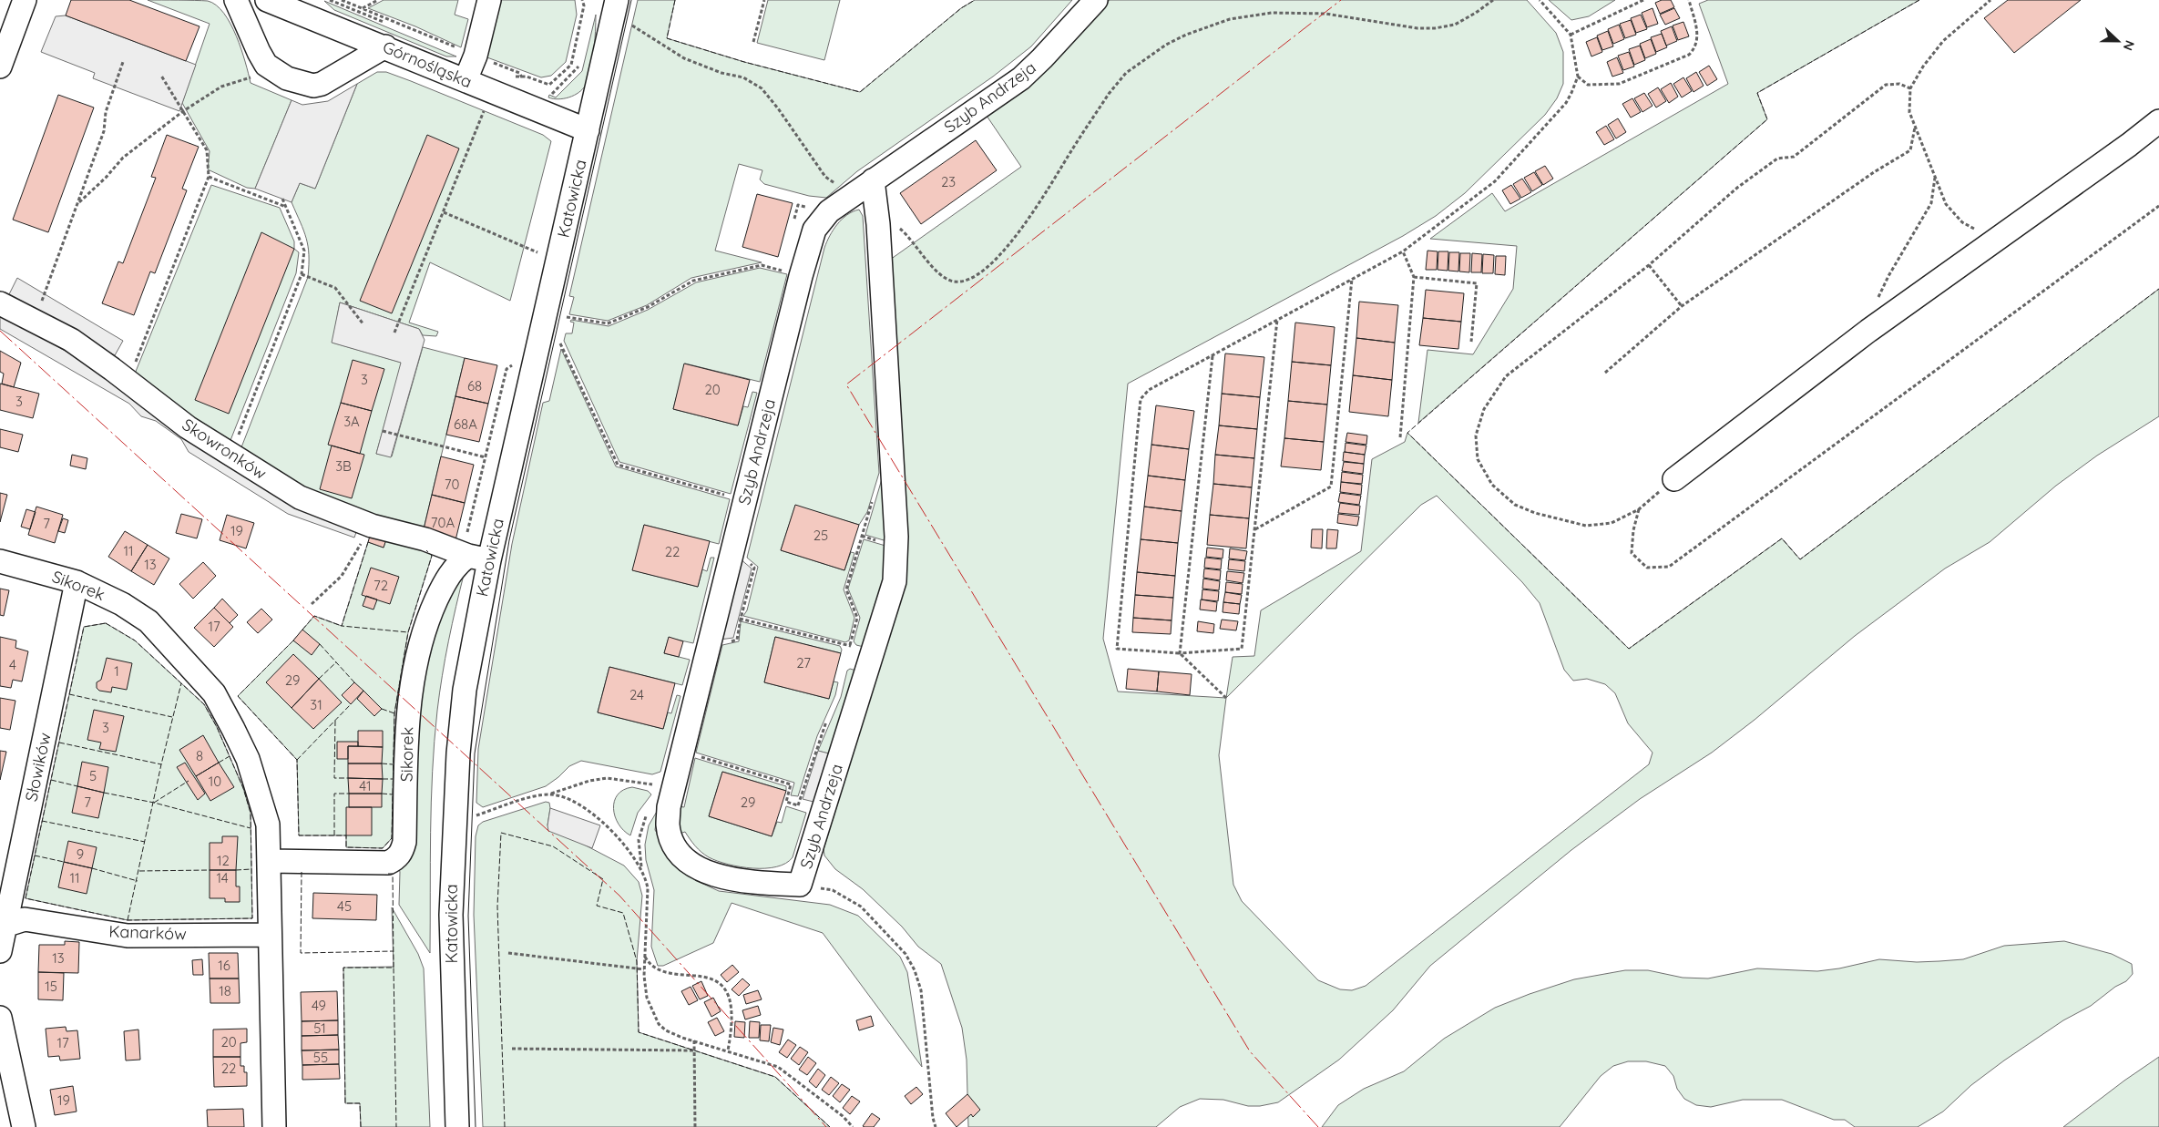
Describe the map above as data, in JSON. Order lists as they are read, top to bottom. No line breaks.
{"streets":{"street":["Górnośląska","Szyb Andrzeja","Katowicka","Skowronków","Sikorek","Słowików","Kanarków"]},"crossings":[["Górnośląska","Katowicka"],["Katowicka","Skowronków"],["Katowicka","Sikorek"],["Skowronków","Sikorek"],["Sikorek","Słowików"],["Sikorek","Kanarków"],["Słowików","Kanarków"]],"house_numbers":["23","3","68","20","3","3A","68A","3B","70","70A","7","19","25","11","22","13","72","17","27","4","1","29","24","31","3","8","5","10","41","7","29","9","12","11","14","45","13","16","15","18","49","51","20","17","55","22","19"],"north":"right"}
